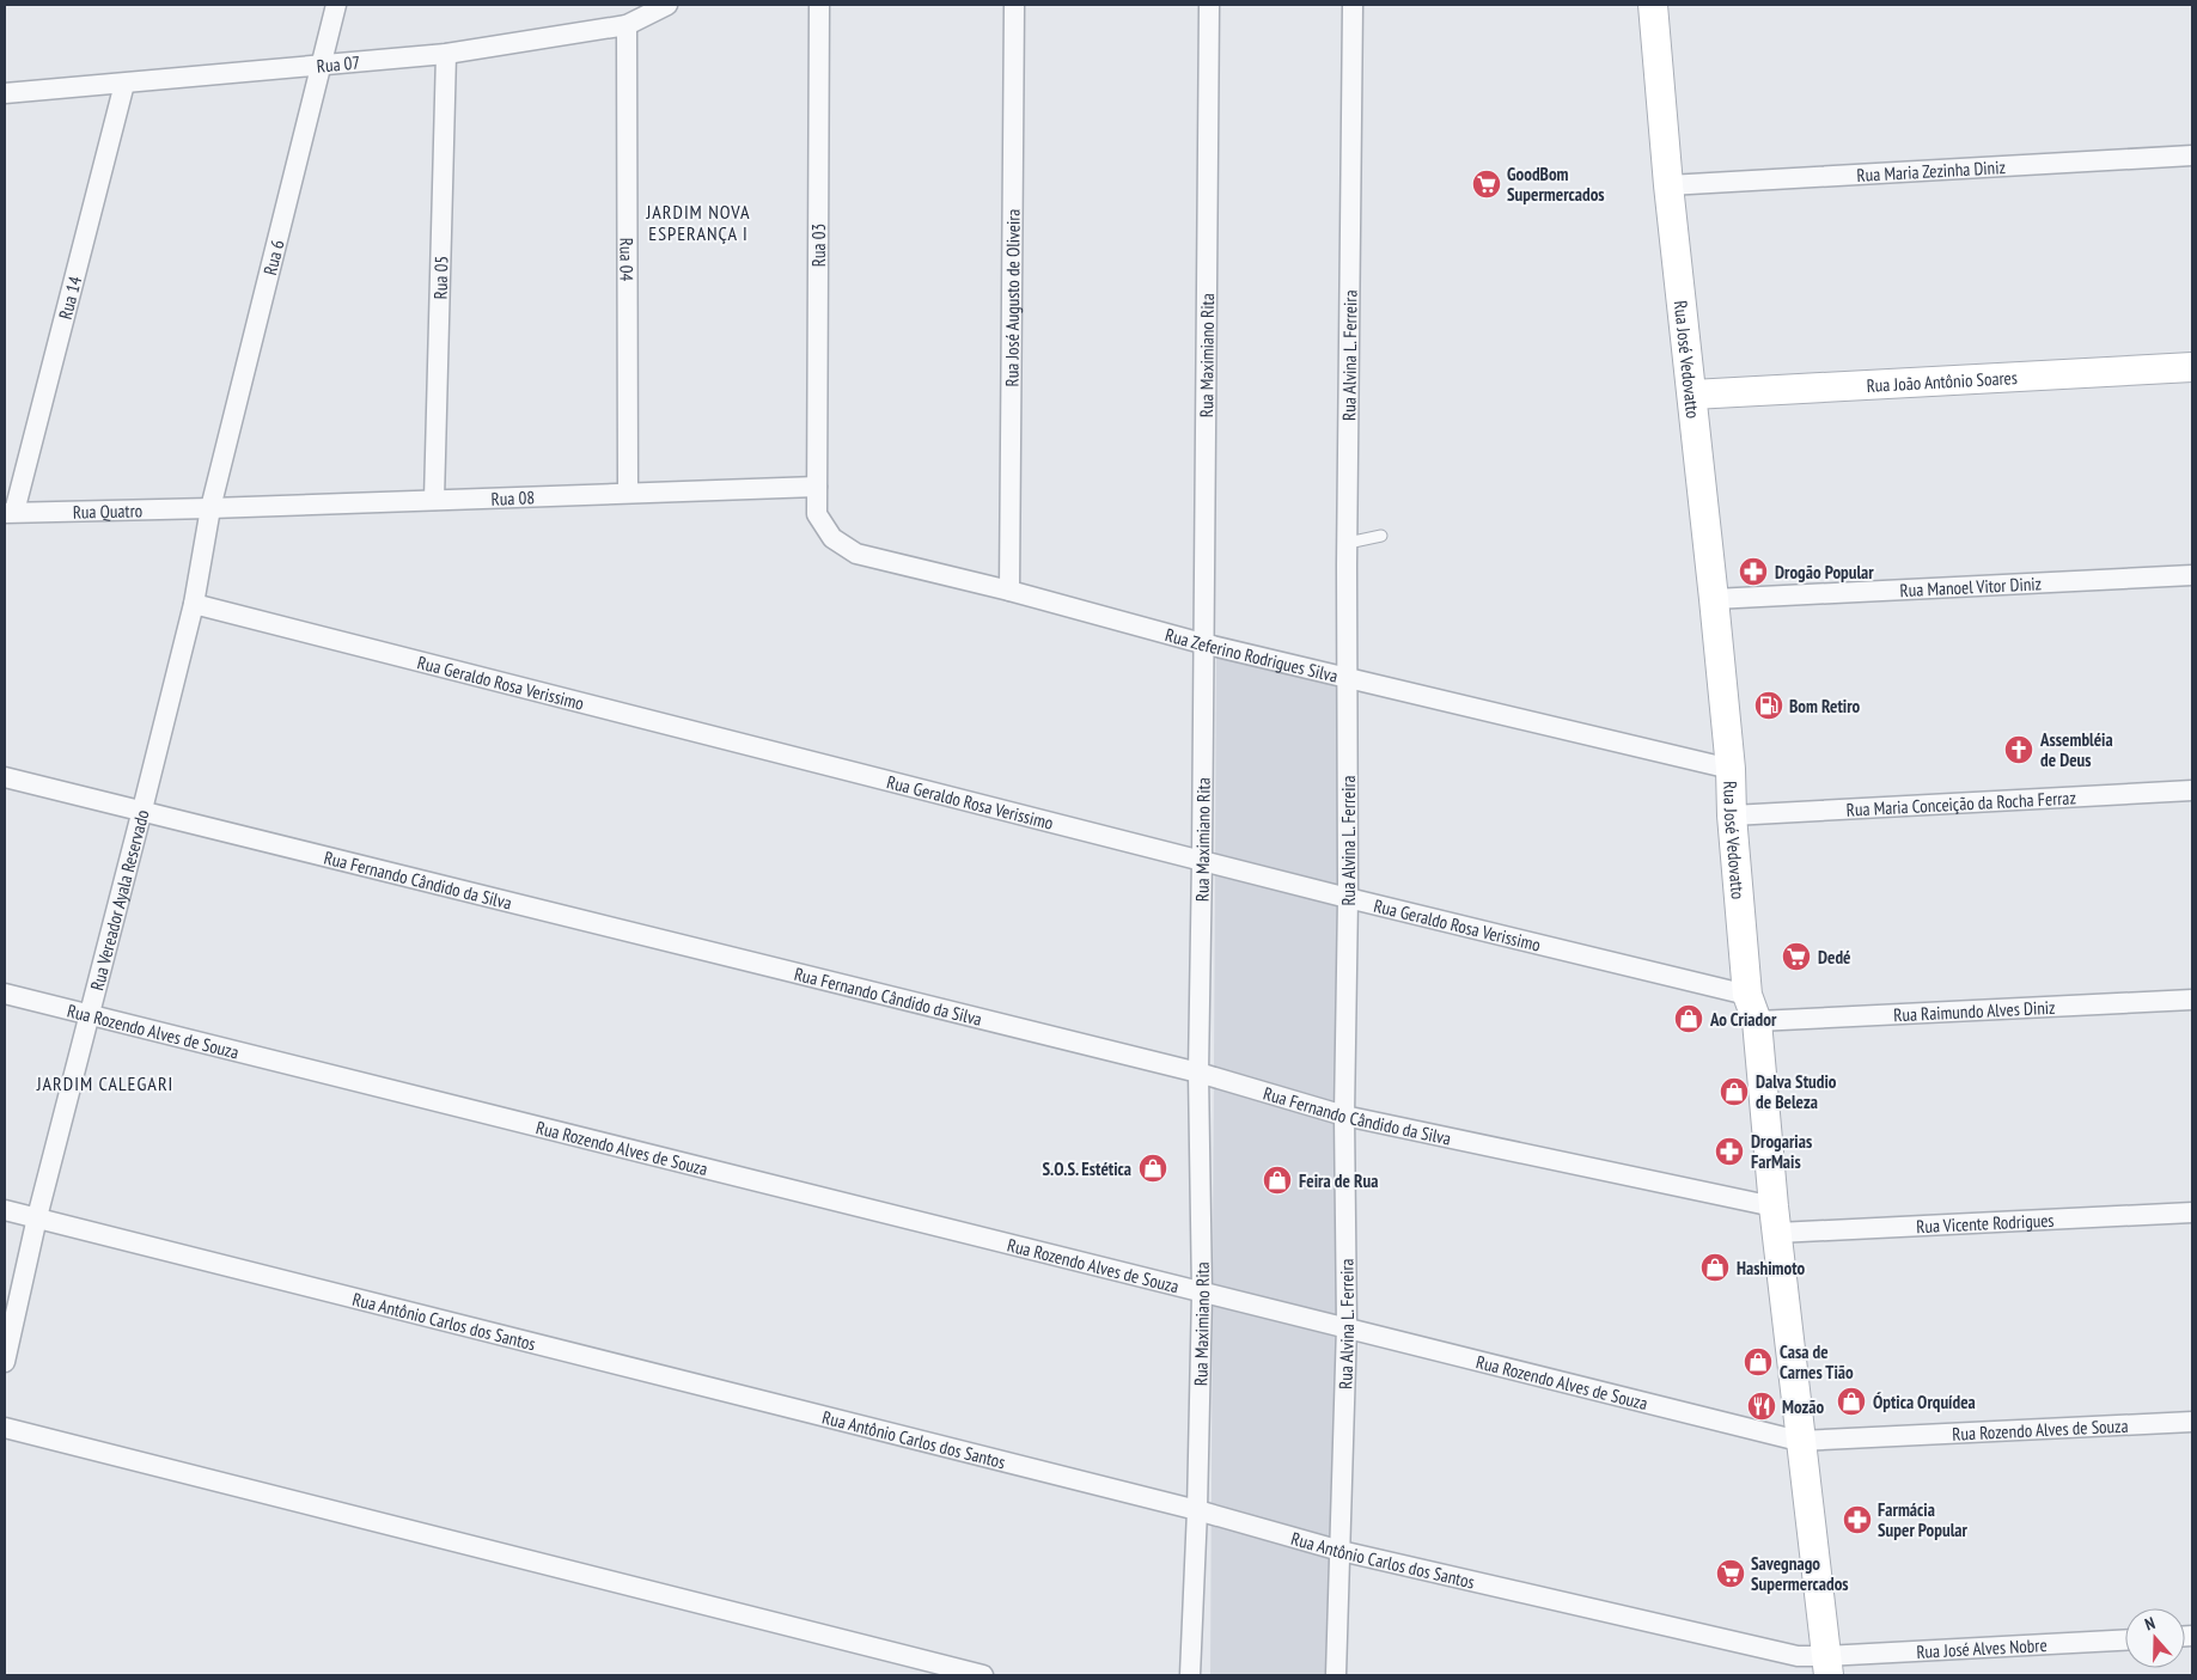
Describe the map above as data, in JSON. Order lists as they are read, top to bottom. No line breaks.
{"streets":{"street":["Rua 07","Rua Maria Zezinha Diniz","Rua 03","Rua 6","Rua 04","Rua 05","Rua 14","Rua José Augusto de Oliveira","Rua Maximiano Rita","Rua Alvina L. Ferreira","Rua José Vedovatto","Rua João Antônio Soares","Rua 08","Rua Quatro","Rua Manoel Vitor Diniz","Rua Zeferino Rodrigues Silva","Rua Geraldo Rosa Verissimo","Rua Maria Conceição da Rocha Ferraz","Rua Fernando Cândido da Silva","Rua Vereador Ayala Reservado","Rua Raimundo Alves Diniz","Rua Rozendo Alves de Souza","Rua Vicente Rodrigues","Rua Antônio Carlos dos Santos","Rua José Alves Nobre"]},"crossings":[["Rua 07","Rua 6"],["Rua 07","Rua 04"],["Rua 07","Rua 05"],["Rua 07","Rua 14"],["Rua Maria Zezinha Diniz","Rua José Vedovatto"],["Rua 03","Rua 08"],["Rua 03","Rua Zeferino Rodrigues Silva"],["Rua 6","Rua 08"],["Rua 6","Rua Quatro"],["Rua 6","Rua Vereador Ayala Reservado"],["Rua 04","Rua 08"],["Rua 05","Rua 08"],["Rua 14","Rua Quatro"],["Rua José Augusto de Oliveira","Rua Zeferino Rodrigues Silva"],["Rua Maximiano Rita","Rua Zeferino Rodrigues Silva"],["Rua Maximiano Rita","Rua Geraldo Rosa Verissimo"],["Rua Maximiano Rita","Rua Fernando Cândido da Silva"],["Rua Maximiano Rita","Rua Rozendo Alves de Souza"],["Rua Maximiano Rita","Rua Antônio Carlos dos Santos"],["Rua Alvina L. Ferreira","Rua Zeferino Rodrigues Silva"],["Rua Alvina L. Ferreira","Rua Geraldo Rosa Verissimo"],["Rua Alvina L. Ferreira","Rua Fernando Cândido da Silva"],["Rua Alvina L. Ferreira","Rua Rozendo Alves de Souza"],["Rua Alvina L. Ferreira","Rua Antônio Carlos dos Santos"],["Rua José Vedovatto","Rua João Antônio Soares"],["Rua José Vedovatto","Rua Manoel Vitor Diniz"],["Rua José Vedovatto","Rua Zeferino Rodrigues Silva"],["Rua José Vedovatto","Rua Geraldo Rosa Verissimo"],["Rua José Vedovatto","Rua Maria Conceição da Rocha Ferraz"],["Rua José Vedovatto","Rua Fernando Cândido da Silva"],["Rua José Vedovatto","Rua Raimundo Alves Diniz"],["Rua José Vedovatto","Rua Rozendo Alves de Souza"],["Rua José Vedovatto","Rua Vicente Rodrigues"],["Rua José Vedovatto","Rua Antônio Carlos dos Santos"],["Rua José Vedovatto","Rua José Alves Nobre"],["Rua 08","Rua Quatro"],["Rua 08","Rua Zeferino Rodrigues Silva"],["Rua 08","Rua Vereador Ayala Reservado"],["Rua Quatro","Rua Vereador Ayala Reservado"],["Rua Geraldo Rosa Verissimo","Rua Vereador Ayala Reservado"],["Rua Fernando Cândido da Silva","Rua Vereador Ayala Reservado"],["Rua Fernando Cândido da Silva","Rua Vicente Rodrigues"],["Rua Vereador Ayala Reservado","Rua Rozendo Alves de Souza"],["Rua Vereador Ayala Reservado","Rua Antônio Carlos dos Santos"],["Rua Antônio Carlos dos Santos","Rua José Alves Nobre"]],"districts":["JARDIM NOVA ESPERANÇA I","JARDIM CALEGARI"],"places":{"supermarket":["GoodBom Supermercados","Dedé","Savegnago Supermercados"],"pharmacy":["Drogão Popular","Drogarias FarMais","Farmácia Super Popular"],"fuel station":["Bom Retiro"],"church":["Assembléia de Deus"],"shop":["Ao Criador","Dalva Studio de Beleza","S.O.S. Estética","Feira de Rua","Hashimoto","Casa de Carnes Tião","Óptica Orquídea"],"restaurant":["Mozão"]},"north":"top"}
